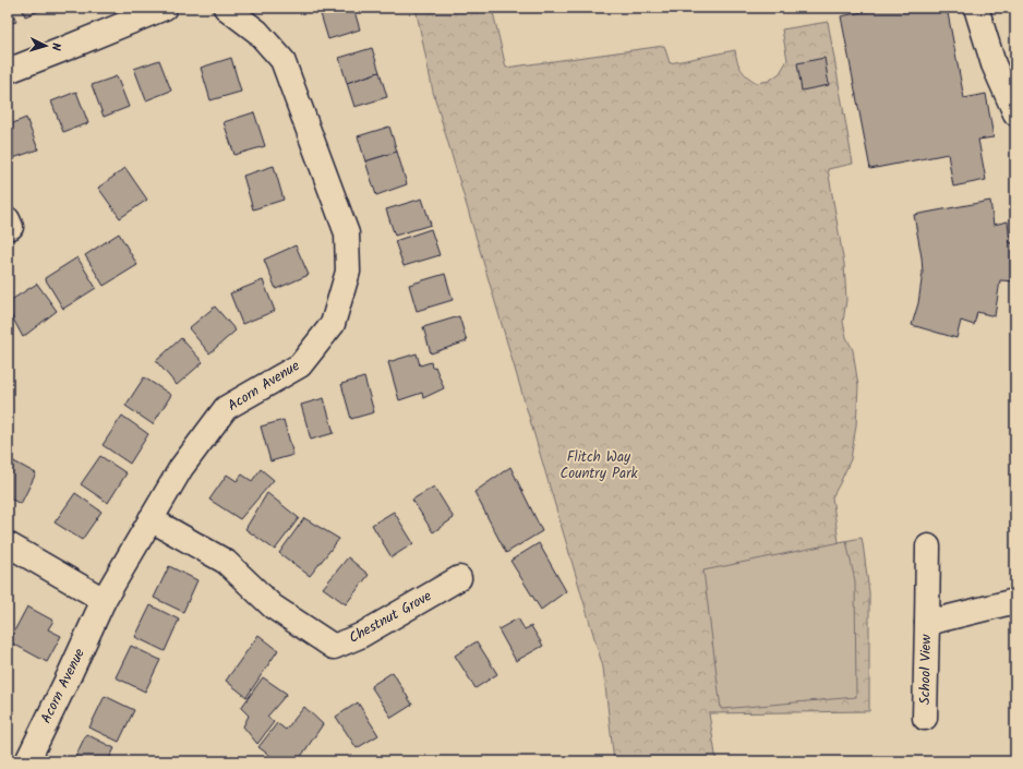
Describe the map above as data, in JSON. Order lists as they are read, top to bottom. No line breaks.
{"streets":{"street":["Acorn Avenue","Chestnut Grove","School View"]},"crossings":[["Acorn Avenue","Chestnut Grove"]],"parks":["Flitch Way Country Park"],"north":"right"}
